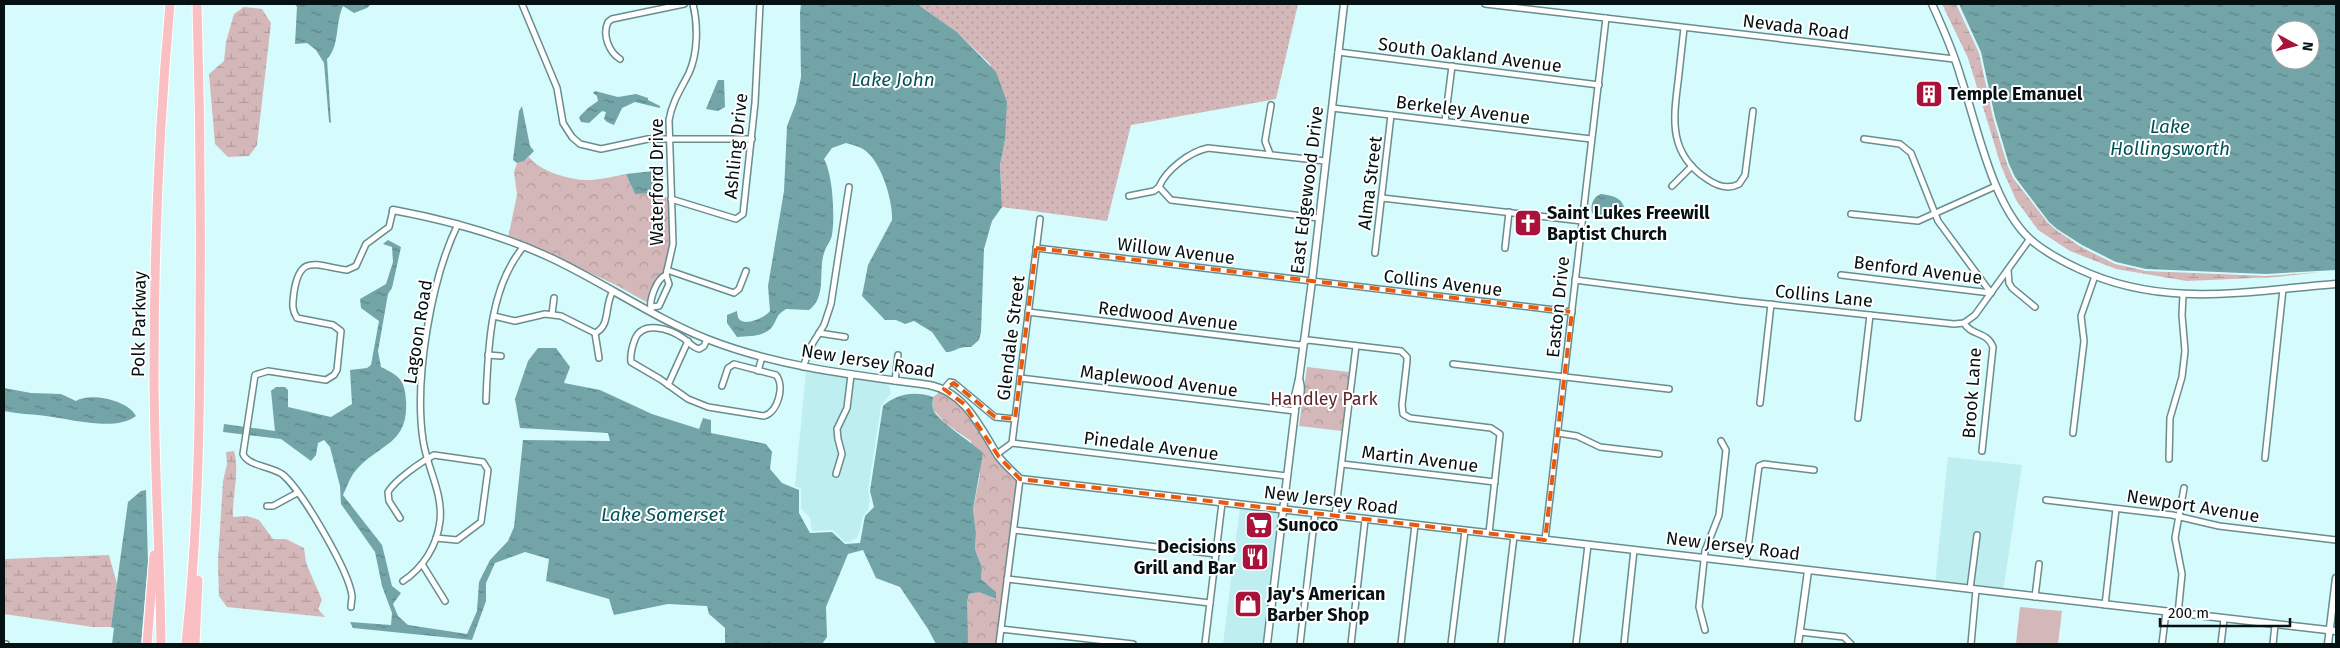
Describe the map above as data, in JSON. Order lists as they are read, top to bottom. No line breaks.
{"streets":{"highway":["Polk Parkway"],"street":["Nevada Road","South Oakland Avenue","Berkeley Avenue","Ashling Drive","Waterford Drive","Alma Street","East Edgewood Drive","Willow Avenue","Benford Avenue","Collins Avenue","Collins Lane","Easton Drive","Redwood Avenue","Lagoon Road","Glendale Street","New Jersey Road","Maplewood Avenue","Brook Lane","Pinedale Avenue","Martin Avenue","Newport Avenue"]},"crossings":[["Nevada Road","Easton Drive"],["South Oakland Avenue","East Edgewood Drive"],["South Oakland Avenue","Easton Drive"],["Berkeley Avenue","Alma Street"],["Berkeley Avenue","East Edgewood Drive"],["Berkeley Avenue","Easton Drive"],["Ashling Drive","Waterford Drive"],["Waterford Drive","New Jersey Road"],["East Edgewood Drive","Willow Avenue"],["East Edgewood Drive","Collins Avenue"],["East Edgewood Drive","Redwood Avenue"],["East Edgewood Drive","New Jersey Road"],["East Edgewood Drive","Maplewood Avenue"],["East Edgewood Drive","Pinedale Avenue"],["Willow Avenue","Collins Avenue"],["Willow Avenue","Glendale Street"],["Collins Avenue","Easton Drive"],["Collins Lane","Easton Drive"],["Collins Lane","Brook Lane"],["Easton Drive","New Jersey Road"],["Redwood Avenue","Glendale Street"],["Redwood Avenue","Martin Avenue"],["Lagoon Road","New Jersey Road"],["Glendale Street","Maplewood Avenue"],["Glendale Street","Pinedale Avenue"]],"water":["Lake John","Lake Hollingsworth","Lake Somerset"],"parks":["Handley Park"],"places":{"building":["Temple Emanuel"],"church":["Saint Lukes Freewill Baptist Church"],"supermarket":["Sunoco"],"restaurant":["Decisions Grill and Bar"],"shop":["Jay's American Barber Shop"]},"scale_bar":"200 m","north":"right"}
